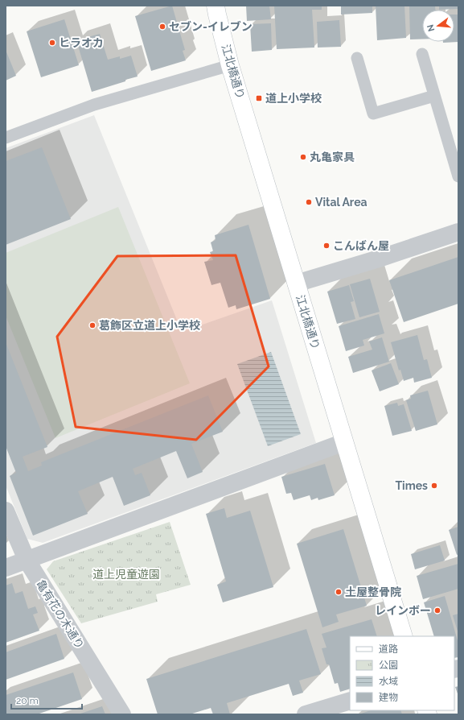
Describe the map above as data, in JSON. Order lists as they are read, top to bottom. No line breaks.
{"streets":{"main road":["江北橋通り"],"street":["亀有花の木通り"]},"parks":["道上児童遊園"],"places":{"other":["セブン-イレブン","ヒラオカ","丸亀家具","Vital Area","こんばん屋","葛飾区立道上小学校","Times","土屋整骨院","レインボー"],"transit":["道上小学校"]},"legend":["道路","公園","水域","建物"],"scale_bar":"20 m","north":"left"}
